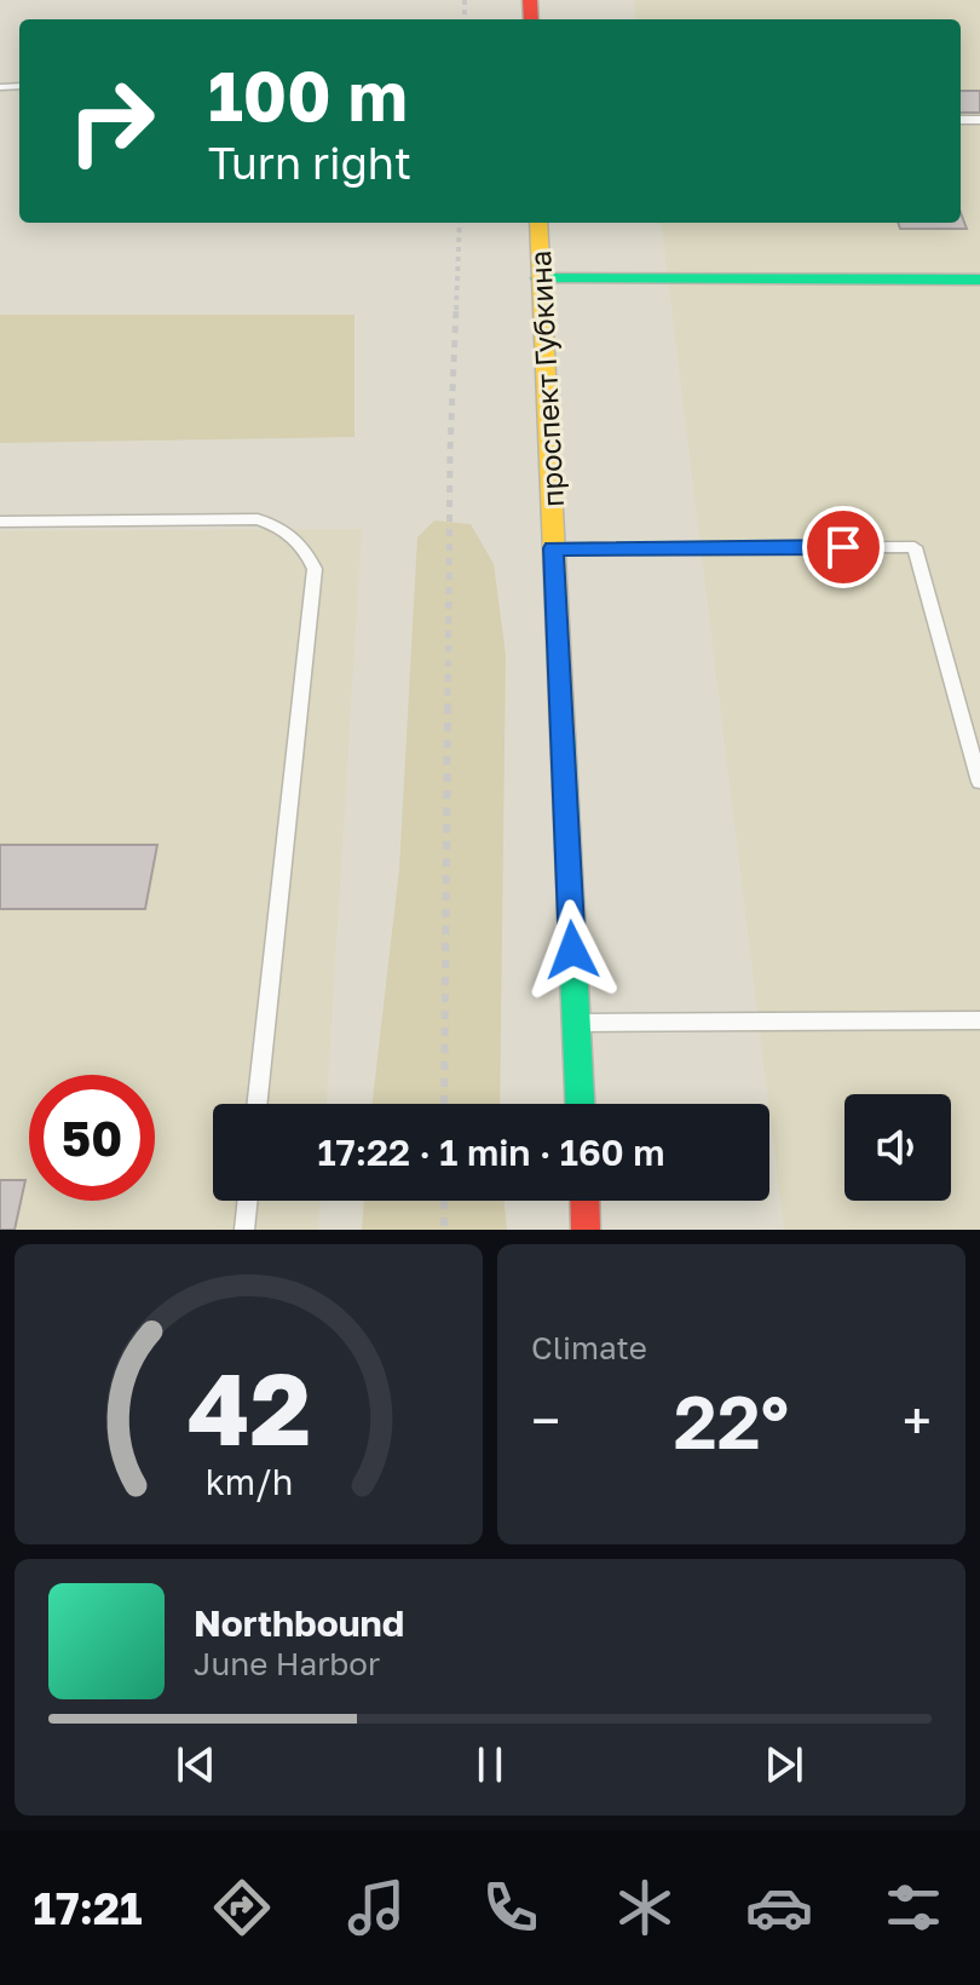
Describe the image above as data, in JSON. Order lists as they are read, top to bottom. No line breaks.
{"streets":{"main road":["проспект Губкина"]},"page":{"turn":["100 m","Turn right"],"limit":"50","trip":"17:22 · 1 min · 160 m","tile":"Climate","heat":["−","22°","+"],"song":["Northbound","June Harbor"],"tabs":"17:21","gauge":["42","km/h"]}}
